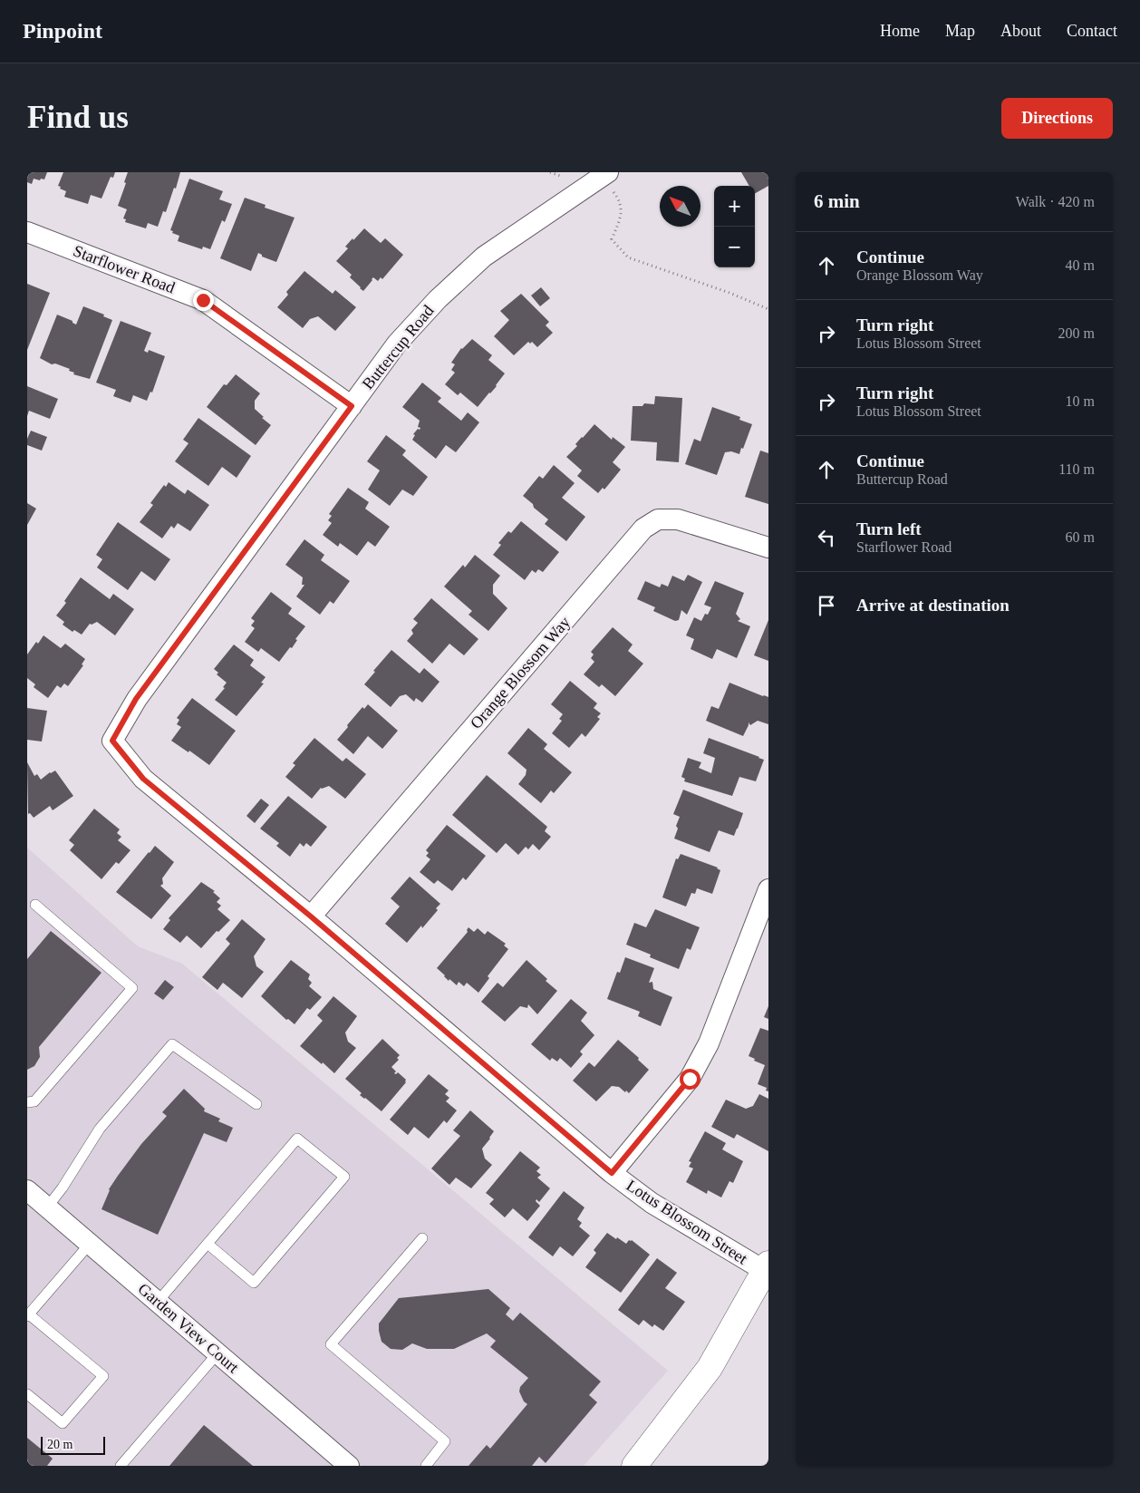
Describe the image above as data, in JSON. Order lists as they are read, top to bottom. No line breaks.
{"streets":{"street":["Starflower Road","Buttercup Road","Orange Blossom Way","Lotus Blossom Street","Garden View Court"]},"crossings":[["Starflower Road","Buttercup Road"],["Buttercup Road","Lotus Blossom Street"],["Orange Blossom Way","Lotus Blossom Street"]],"scale_bar":"20 m","north":"top left","page":{"header":"Pinpoint","nav":["Home","Map","About","Contact"],"buttons":"Directions","title":"Find us","heading":["6 min","Walk · 420 m"],"map_buttons":["+","−"],"list":[["Continue","Orange Blossom Way","40 m"],["Turn right","Lotus Blossom Street","200 m"],["Turn right","Lotus Blossom Street","10 m"],["Continue","Buttercup Road","110 m"],["Turn left","Starflower Road","60 m"],"Arrive at destination"],"scale":"20 m"}}
